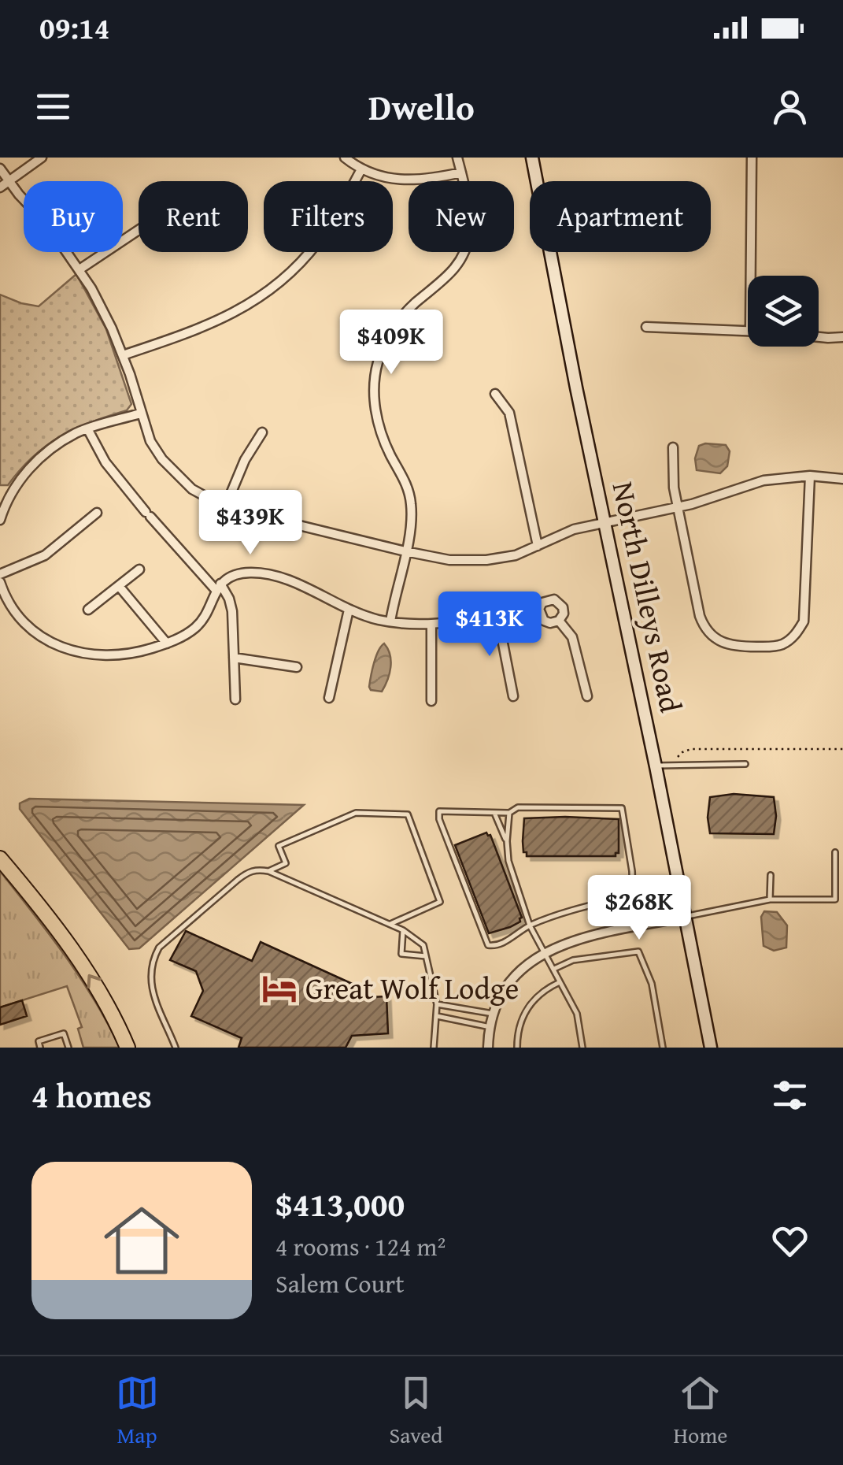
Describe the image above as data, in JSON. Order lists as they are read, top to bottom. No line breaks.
{"streets":{"street":["North Dilleys Road"]},"places":{"hotel":["Great Wolf Lodge"]},"page":{"status":"09:14","header":"Dwello","chip":["Buy","Rent","Filters","New","Apartment"],"price":["$409K","$439K","$413K","$268K"],"heading":"4 homes","list":[{"name":"$413,000","note":"4 rooms · 124 m² · Salem Court"}],"tabs":["Map","Saved","Home"]}}
